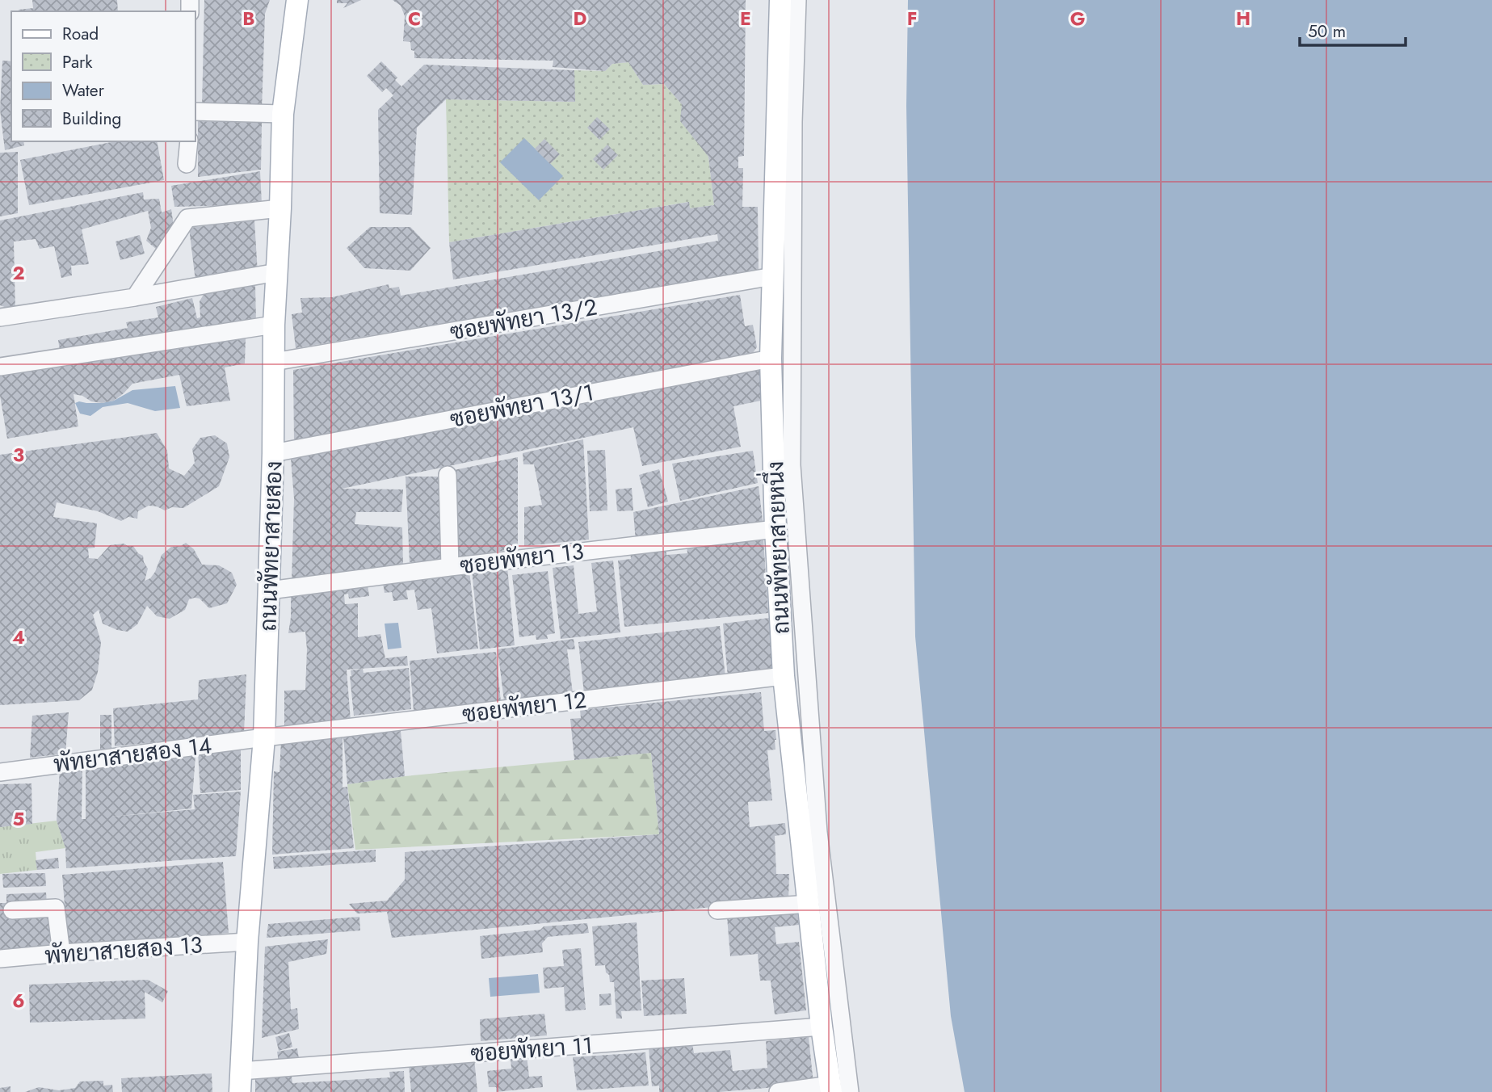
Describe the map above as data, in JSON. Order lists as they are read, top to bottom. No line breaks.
{"streets":{"main road":["ถนนพัทยาสายสอง","ถนนพัทยาสายหนึ่ง"],"street":["ซอยพัทยา 13/2","ซอยพัทยา 13/1","ซอยพัทยา 13","ซอยพัทยา 12","พัทยาสายสอง 14","พัทยาสายสอง 13","ซอยพัทยา 11"]},"crossings":[["ซอยพัทยา 13/2","ถนนพัทยาสายสอง"],["ซอยพัทยา 13/2","ถนนพัทยาสายหนึ่ง"],["ซอยพัทยา 13/1","ถนนพัทยาสายสอง"],["ซอยพัทยา 13/1","ถนนพัทยาสายหนึ่ง"],["ถนนพัทยาสายสอง","ซอยพัทยา 13"],["ถนนพัทยาสายสอง","ซอยพัทยา 12"],["ถนนพัทยาสายสอง","พัทยาสายสอง 14"],["ถนนพัทยาสายสอง","พัทยาสายสอง 13"],["ถนนพัทยาสายสอง","ซอยพัทยา 11"],["ถนนพัทยาสายหนึ่ง","ซอยพัทยา 13"],["ถนนพัทยาสายหนึ่ง","ซอยพัทยา 12"],["ถนนพัทยาสายหนึ่ง","ซอยพัทยา 11"],["ซอยพัทยา 12","พัทยาสายสอง 14"]],"legend":["Road","Park","Water","Building"],"scale_bar":"50 m","grid":{"columns":["B","C","D","E","F","G","H"],"rows":["2","3","4","5","6"]}}
